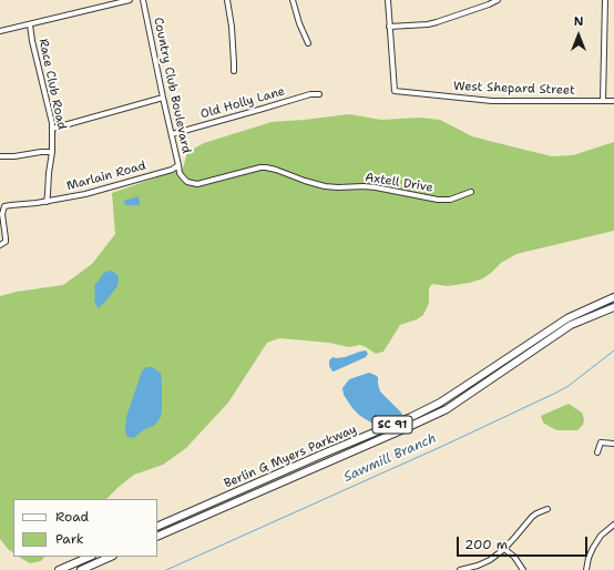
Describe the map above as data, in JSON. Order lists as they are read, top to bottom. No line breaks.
{"streets":{"main road":["SC 91","Berlin G Myers Parkway"],"street":["Race Club Road","Country Club Boulevard","West Shepard Street","Old Holly Lane","Marlain Road","Axtell Drive"]},"crossings":[["Race Club Road","Marlain Road"],["Country Club Boulevard","Old Holly Lane"],["Country Club Boulevard","Marlain Road"],["Country Club Boulevard","Axtell Drive"]],"water":["Sawmill Branch"],"legend":["Road","Park"],"scale_bar":"200 m","north":"top"}
